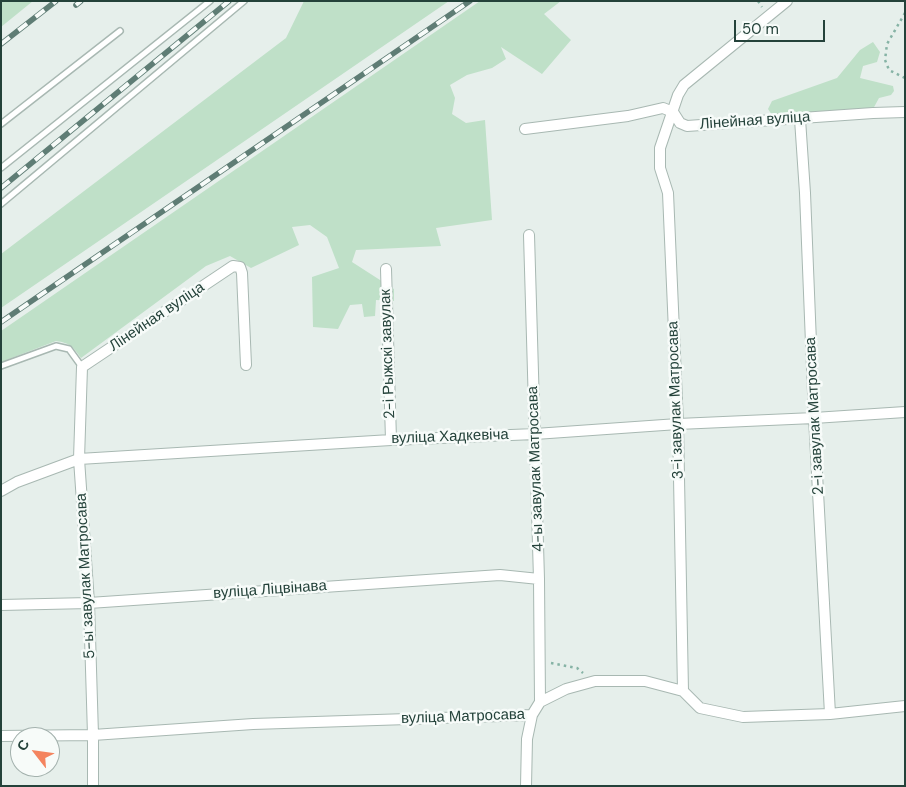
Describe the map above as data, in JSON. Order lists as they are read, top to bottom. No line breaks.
{"streets":{"street":["Лінейная вуліца","2-і Рыжскі завулак","3-і завулак Матросава","2-і завулак Матросава","вуліца Хадкевіча","4-ы завулак Матросава","5-ы завулак Матросава","вуліца Ліцвінава","вуліца Матросава"]},"crossings":[["Лінейная вуліца","3-і завулак Матросава"],["Лінейная вуліца","2-і завулак Матросава"],["Лінейная вуліца","5-ы завулак Матросава"],["2-і Рыжскі завулак","вуліца Хадкевіча"],["3-і завулак Матросава","вуліца Хадкевіча"],["3-і завулак Матросава","вуліца Матросава"],["2-і завулак Матросава","вуліца Хадкевіча"],["2-і завулак Матросава","вуліца Матросава"],["вуліца Хадкевіча","4-ы завулак Матросава"],["вуліца Хадкевіча","5-ы завулак Матросава"],["4-ы завулак Матросава","вуліца Ліцвінава"],["4-ы завулак Матросава","вуліца Матросава"],["5-ы завулак Матросава","вуліца Ліцвінава"],["5-ы завулак Матросава","вуліца Матросава"]],"scale_bar":"50 m","north":"top left"}
